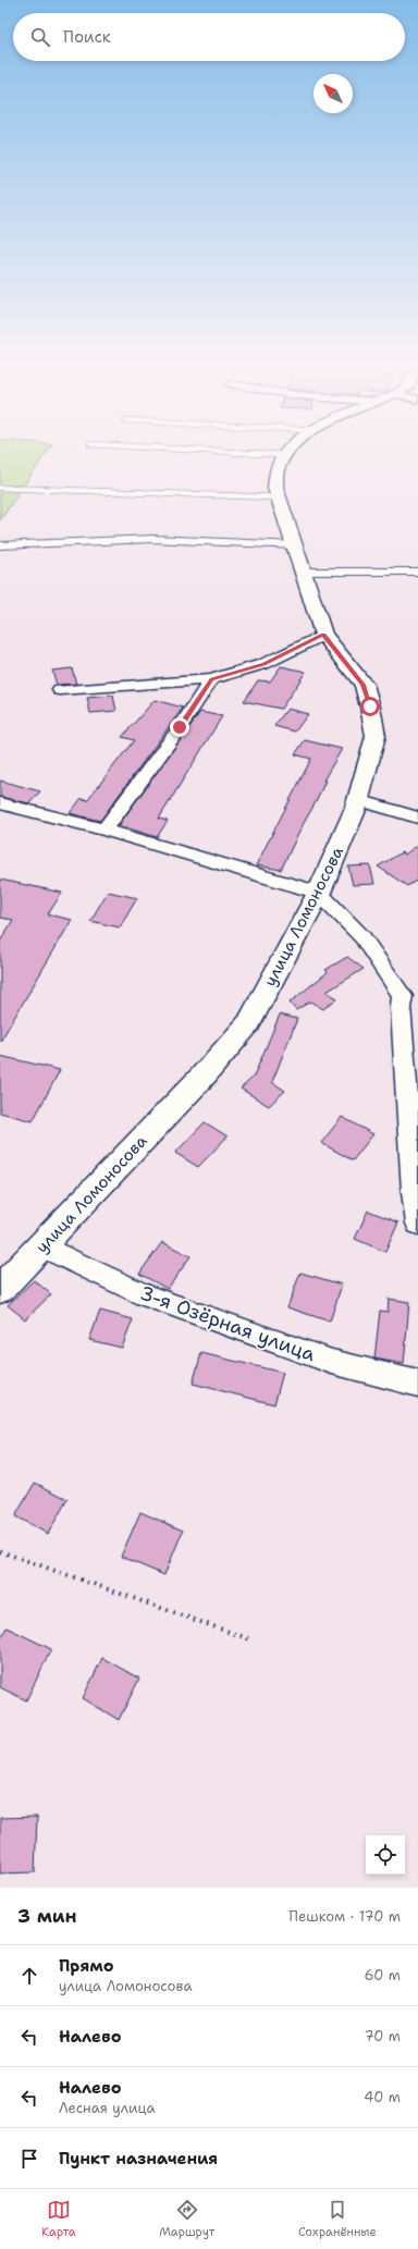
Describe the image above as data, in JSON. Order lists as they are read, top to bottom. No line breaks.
{"streets":{"street":["улица Ломоносова","3-я Озёрная улица"]},"crossings":[["улица Ломоносова","3-я Озёрная улица"]],"north":"top left","page":{"search":"Поиск","heading":["3 мин","Пешком · 170 m"],"list":[["Прямо","улица Ломоносова","60 m"],["Налево","70 m"],["Налево","Лесная улица","40 m"],"Пункт назначения"],"nav":["Карта","Маршрут","Сохранённые"]}}
